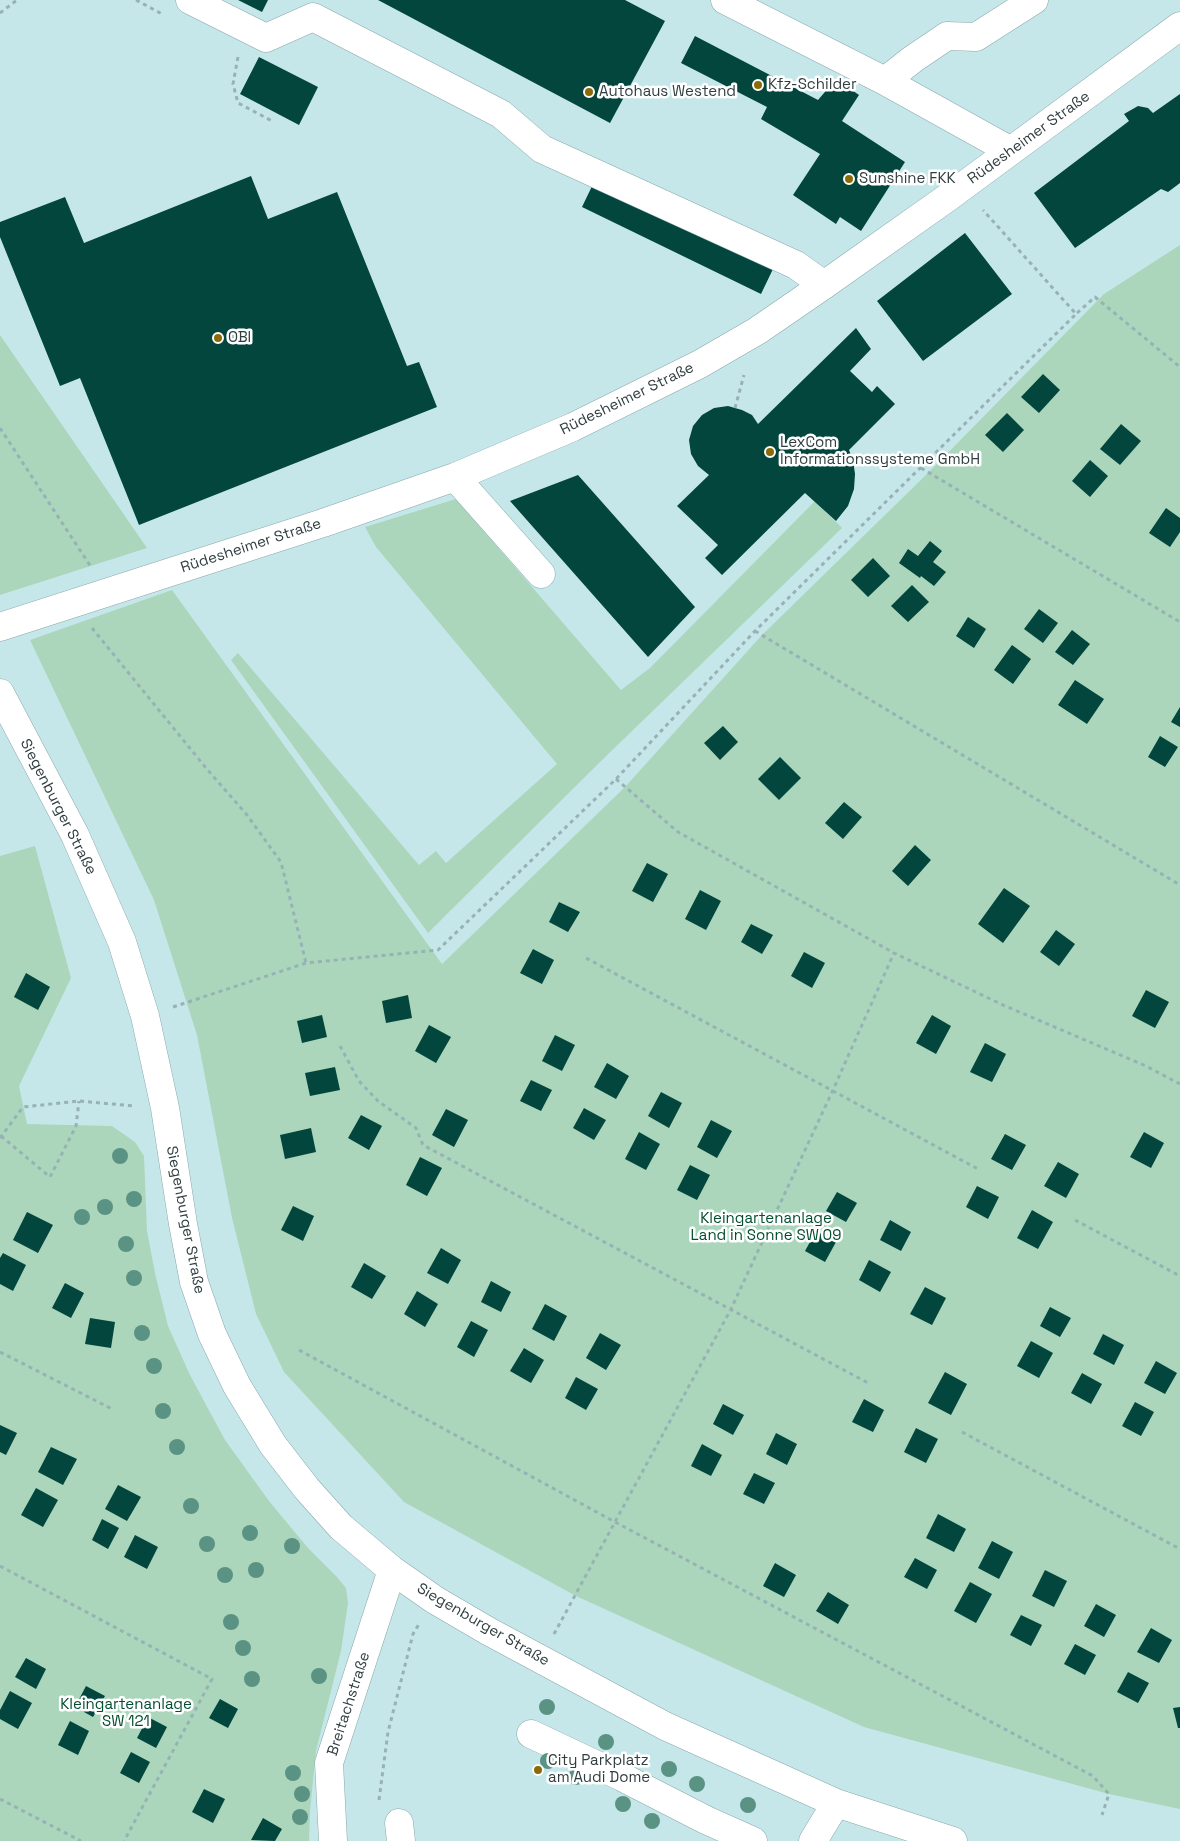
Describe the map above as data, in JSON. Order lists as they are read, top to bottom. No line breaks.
{"streets":{"street":["Rüdesheimer Straße","Siegenburger Straße","Breitachstraße"]},"crossings":[["Siegenburger Straße","Breitachstraße"]],"parks":["Kleingartenanlage Land in Sonne SW 09","Kleingartenanlage SW 121"],"places":["Kfz-Schilder","Autohaus Westend","Sunshine FKK","OBI","LexCom Informationssysteme GmbH","City Parkplatz am Audi Dome"]}
